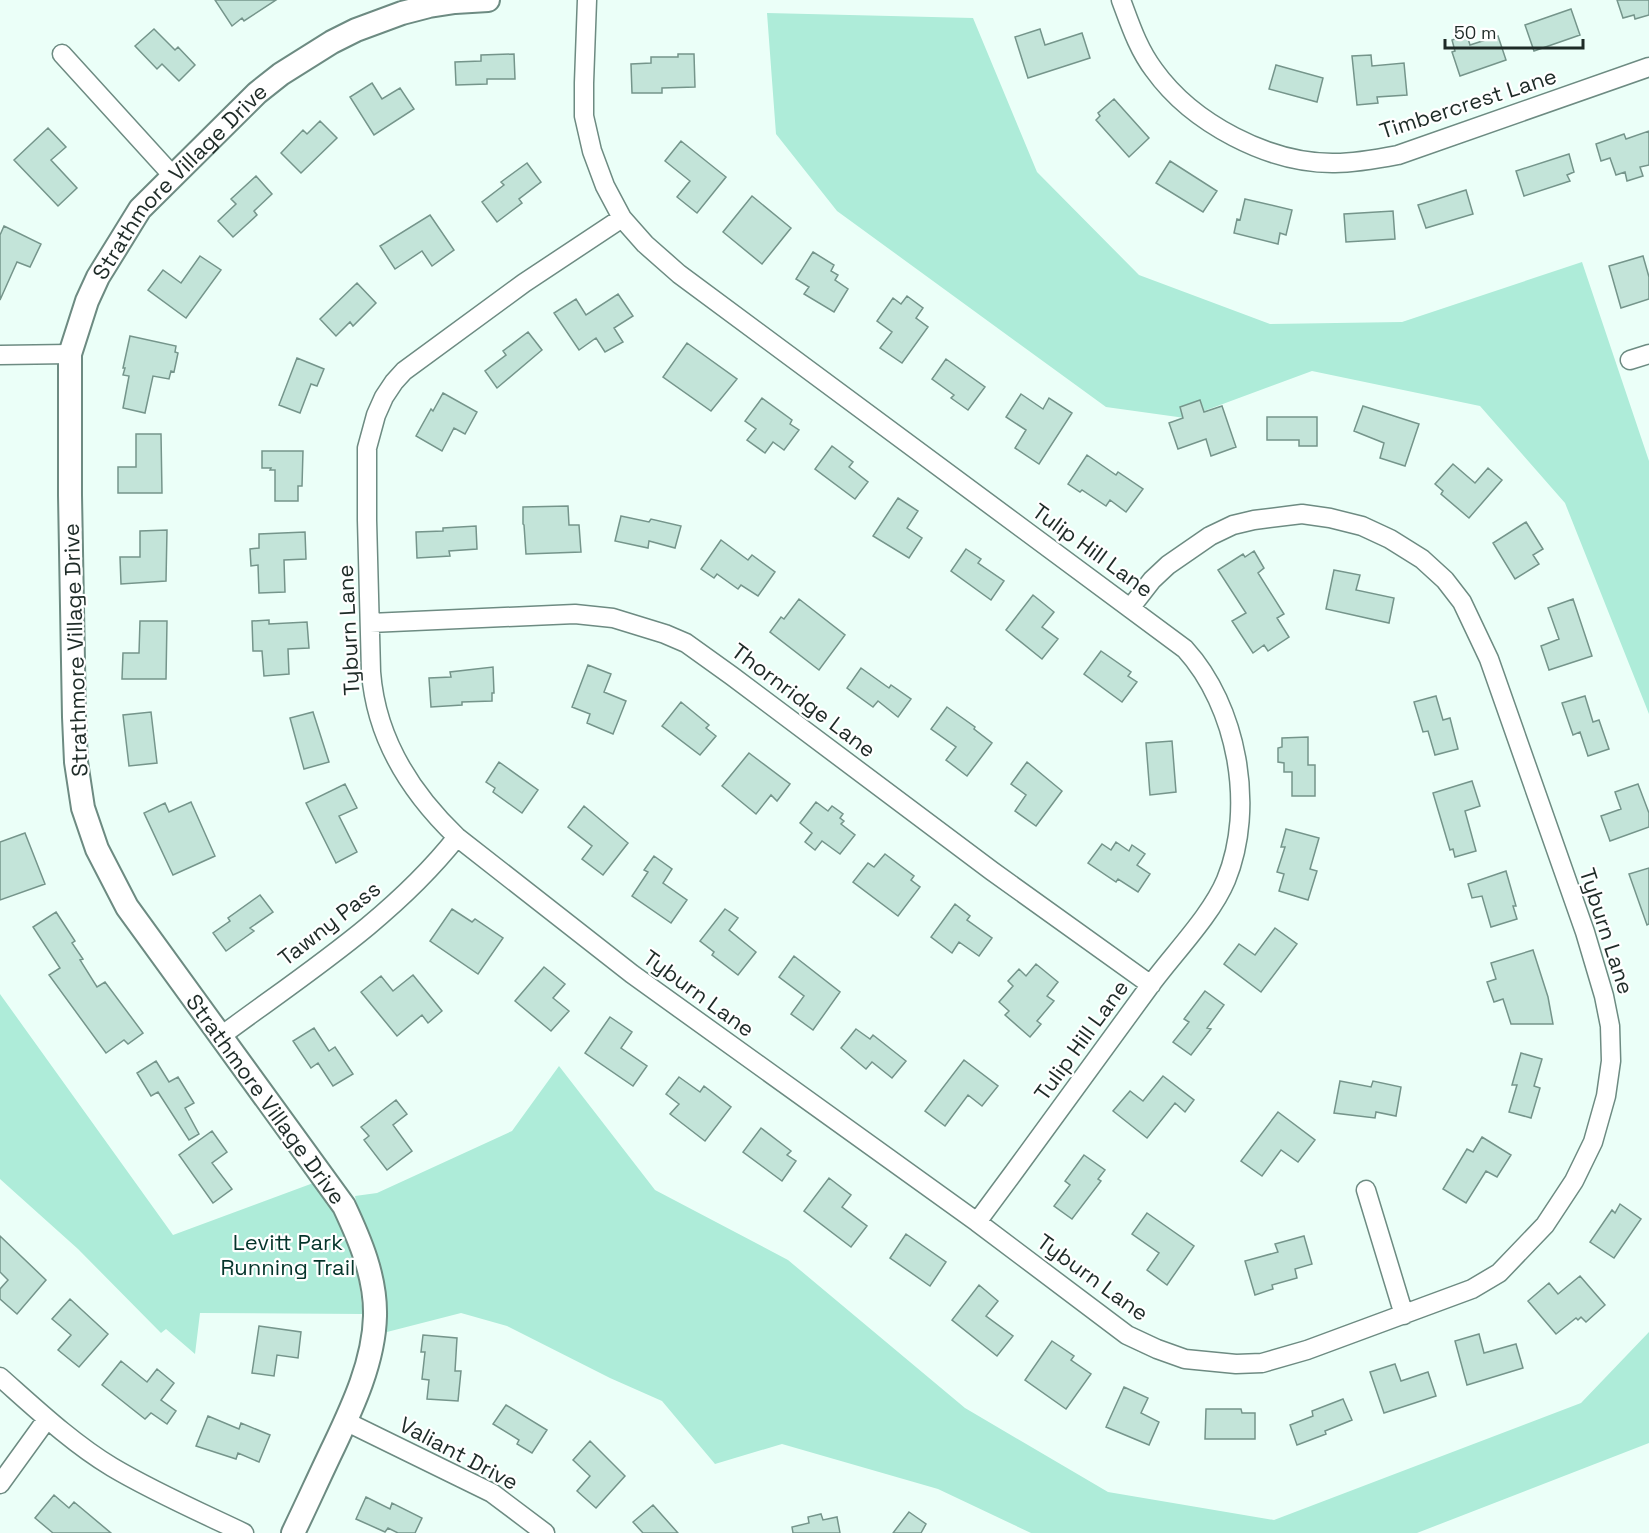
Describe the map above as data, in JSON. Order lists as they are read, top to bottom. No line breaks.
{"streets":{"street":["Timbercrest Lane","Strathmore Village Drive","Tulip Hill Lane","Tyburn Lane","Thornridge Lane","Tawny Pass","Valiant Drive"]},"crossings":[["Strathmore Village Drive","Tawny Pass"],["Strathmore Village Drive","Valiant Drive"],["Tulip Hill Lane","Tyburn Lane"],["Tulip Hill Lane","Thornridge Lane"],["Tyburn Lane","Thornridge Lane"],["Tyburn Lane","Tawny Pass"]],"parks":["Levitt Park Running Trail"],"scale_bar":"50 m"}
